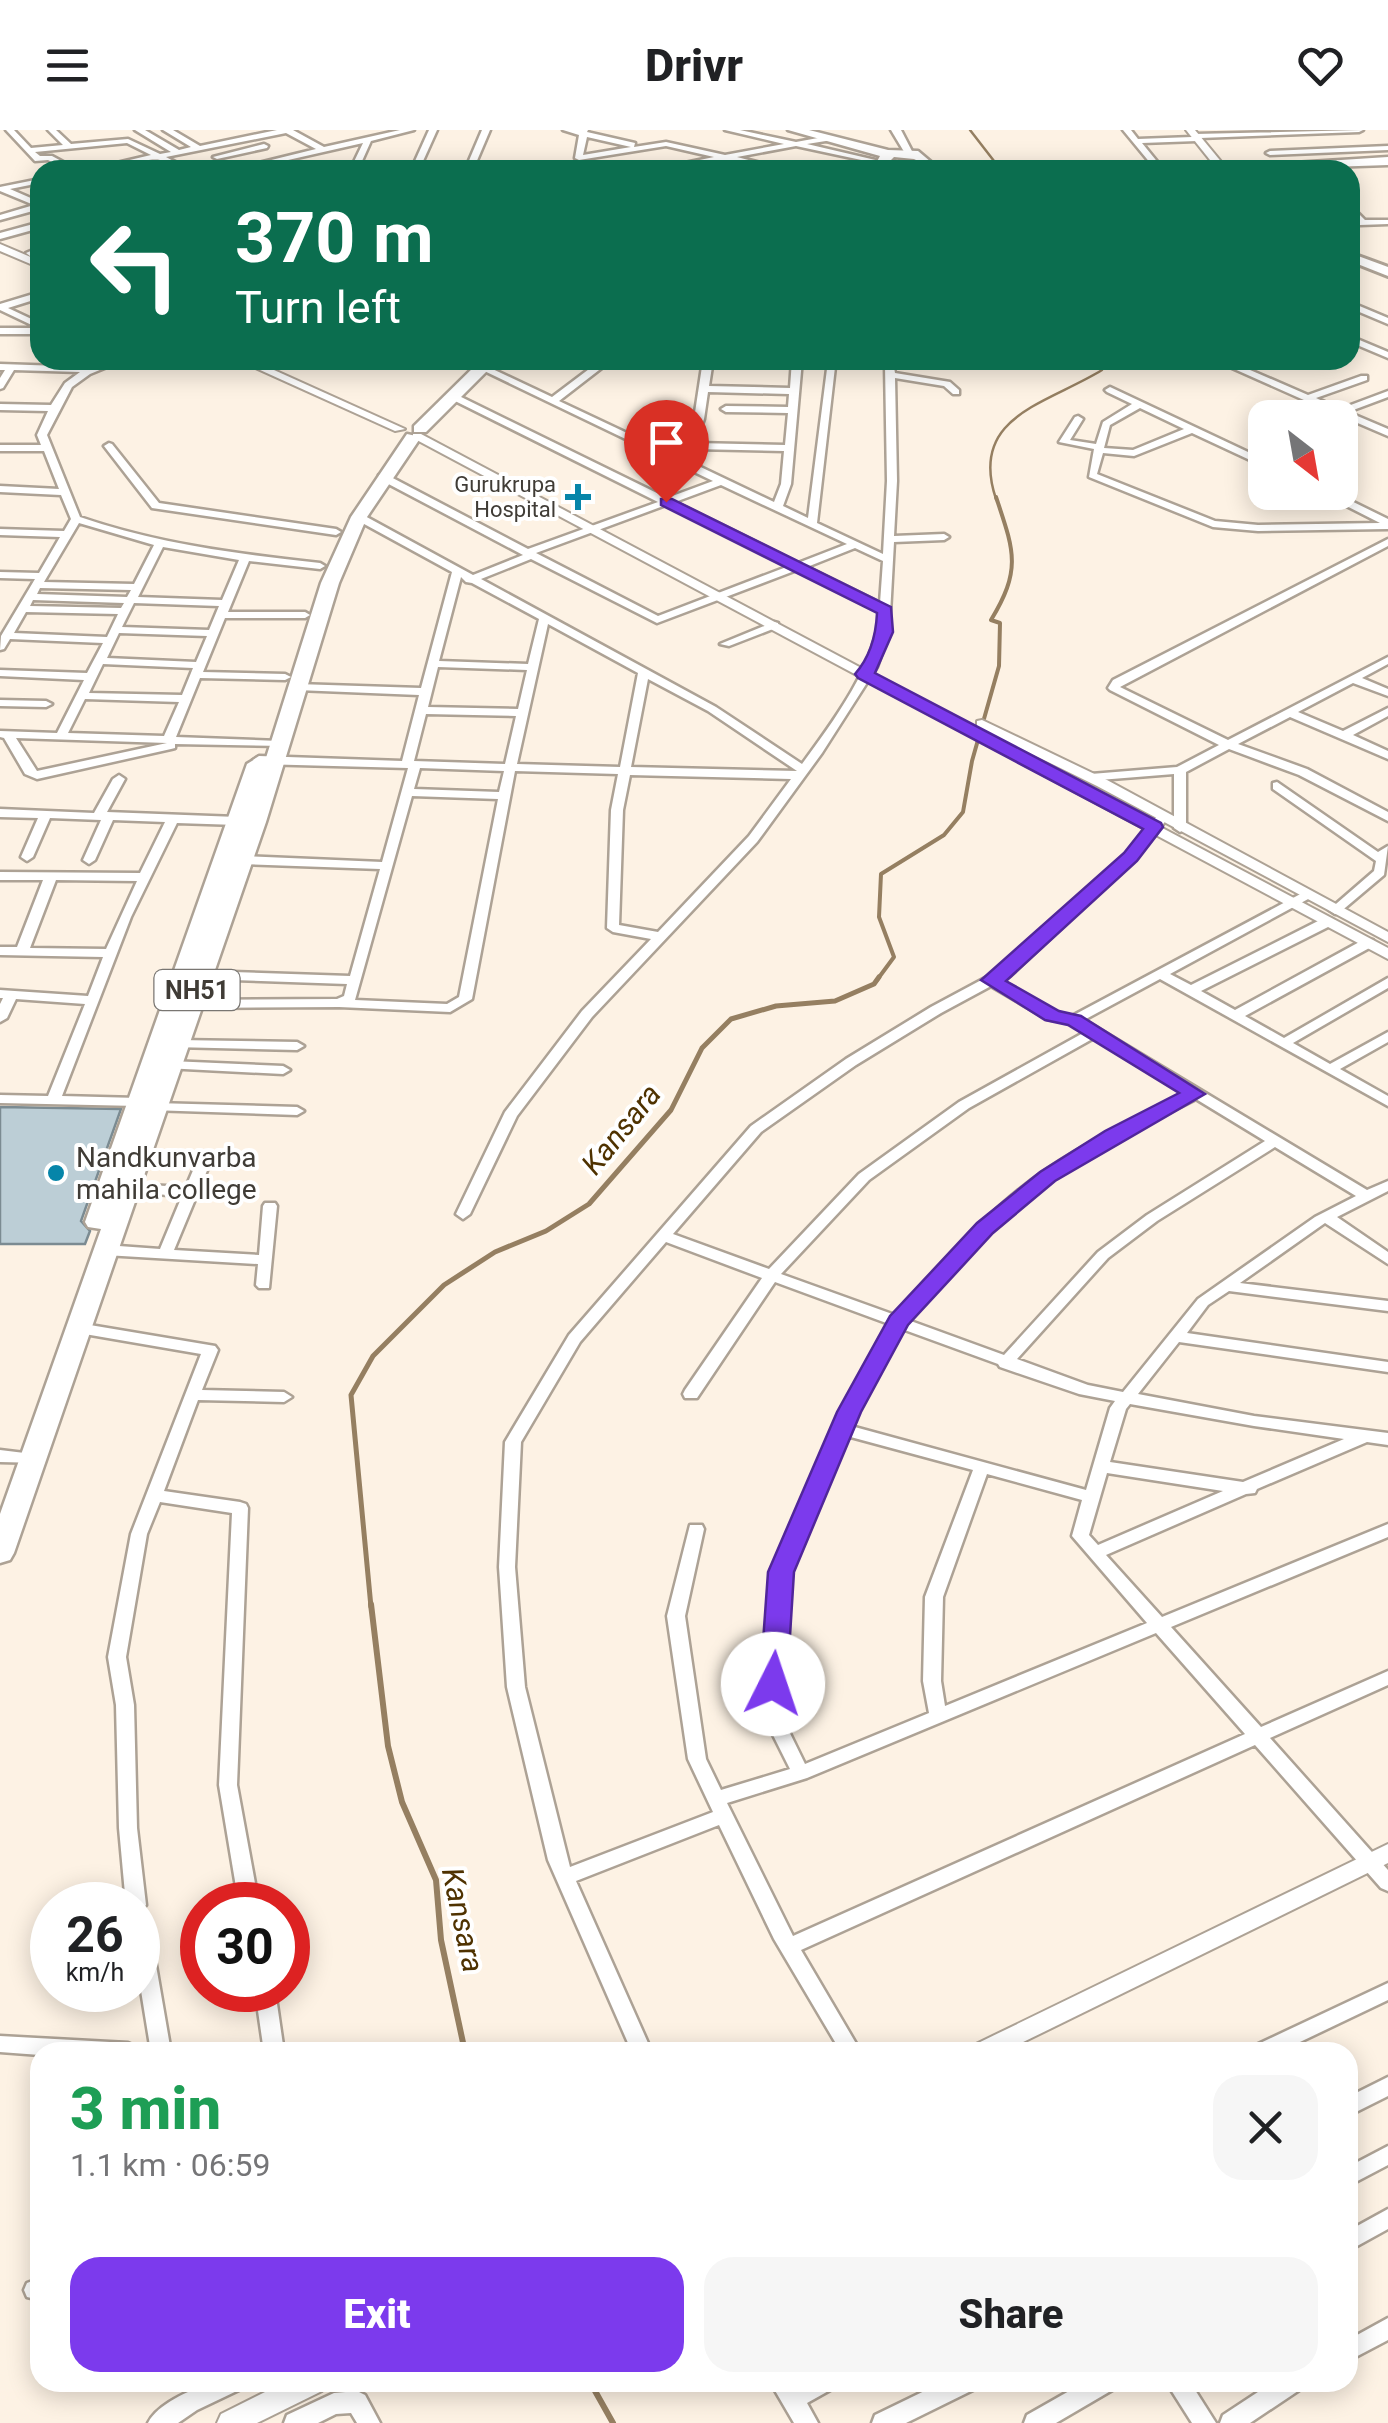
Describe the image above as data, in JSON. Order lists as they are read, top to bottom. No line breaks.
{"streets":{"highway":["NH51"]},"water":["Kansara"],"places":{"health":["Gurukrupa Hospital"],"other":["Nandkunvarba mahila college"]},"north":"bottom right","page":{"header":"Drivr","turn":["370 m","Turn left"],"speed":"26 km/h","limit":"30","heading":["3 min","1.1 km · 06:59"],"buttons":["Exit","Share"]}}
